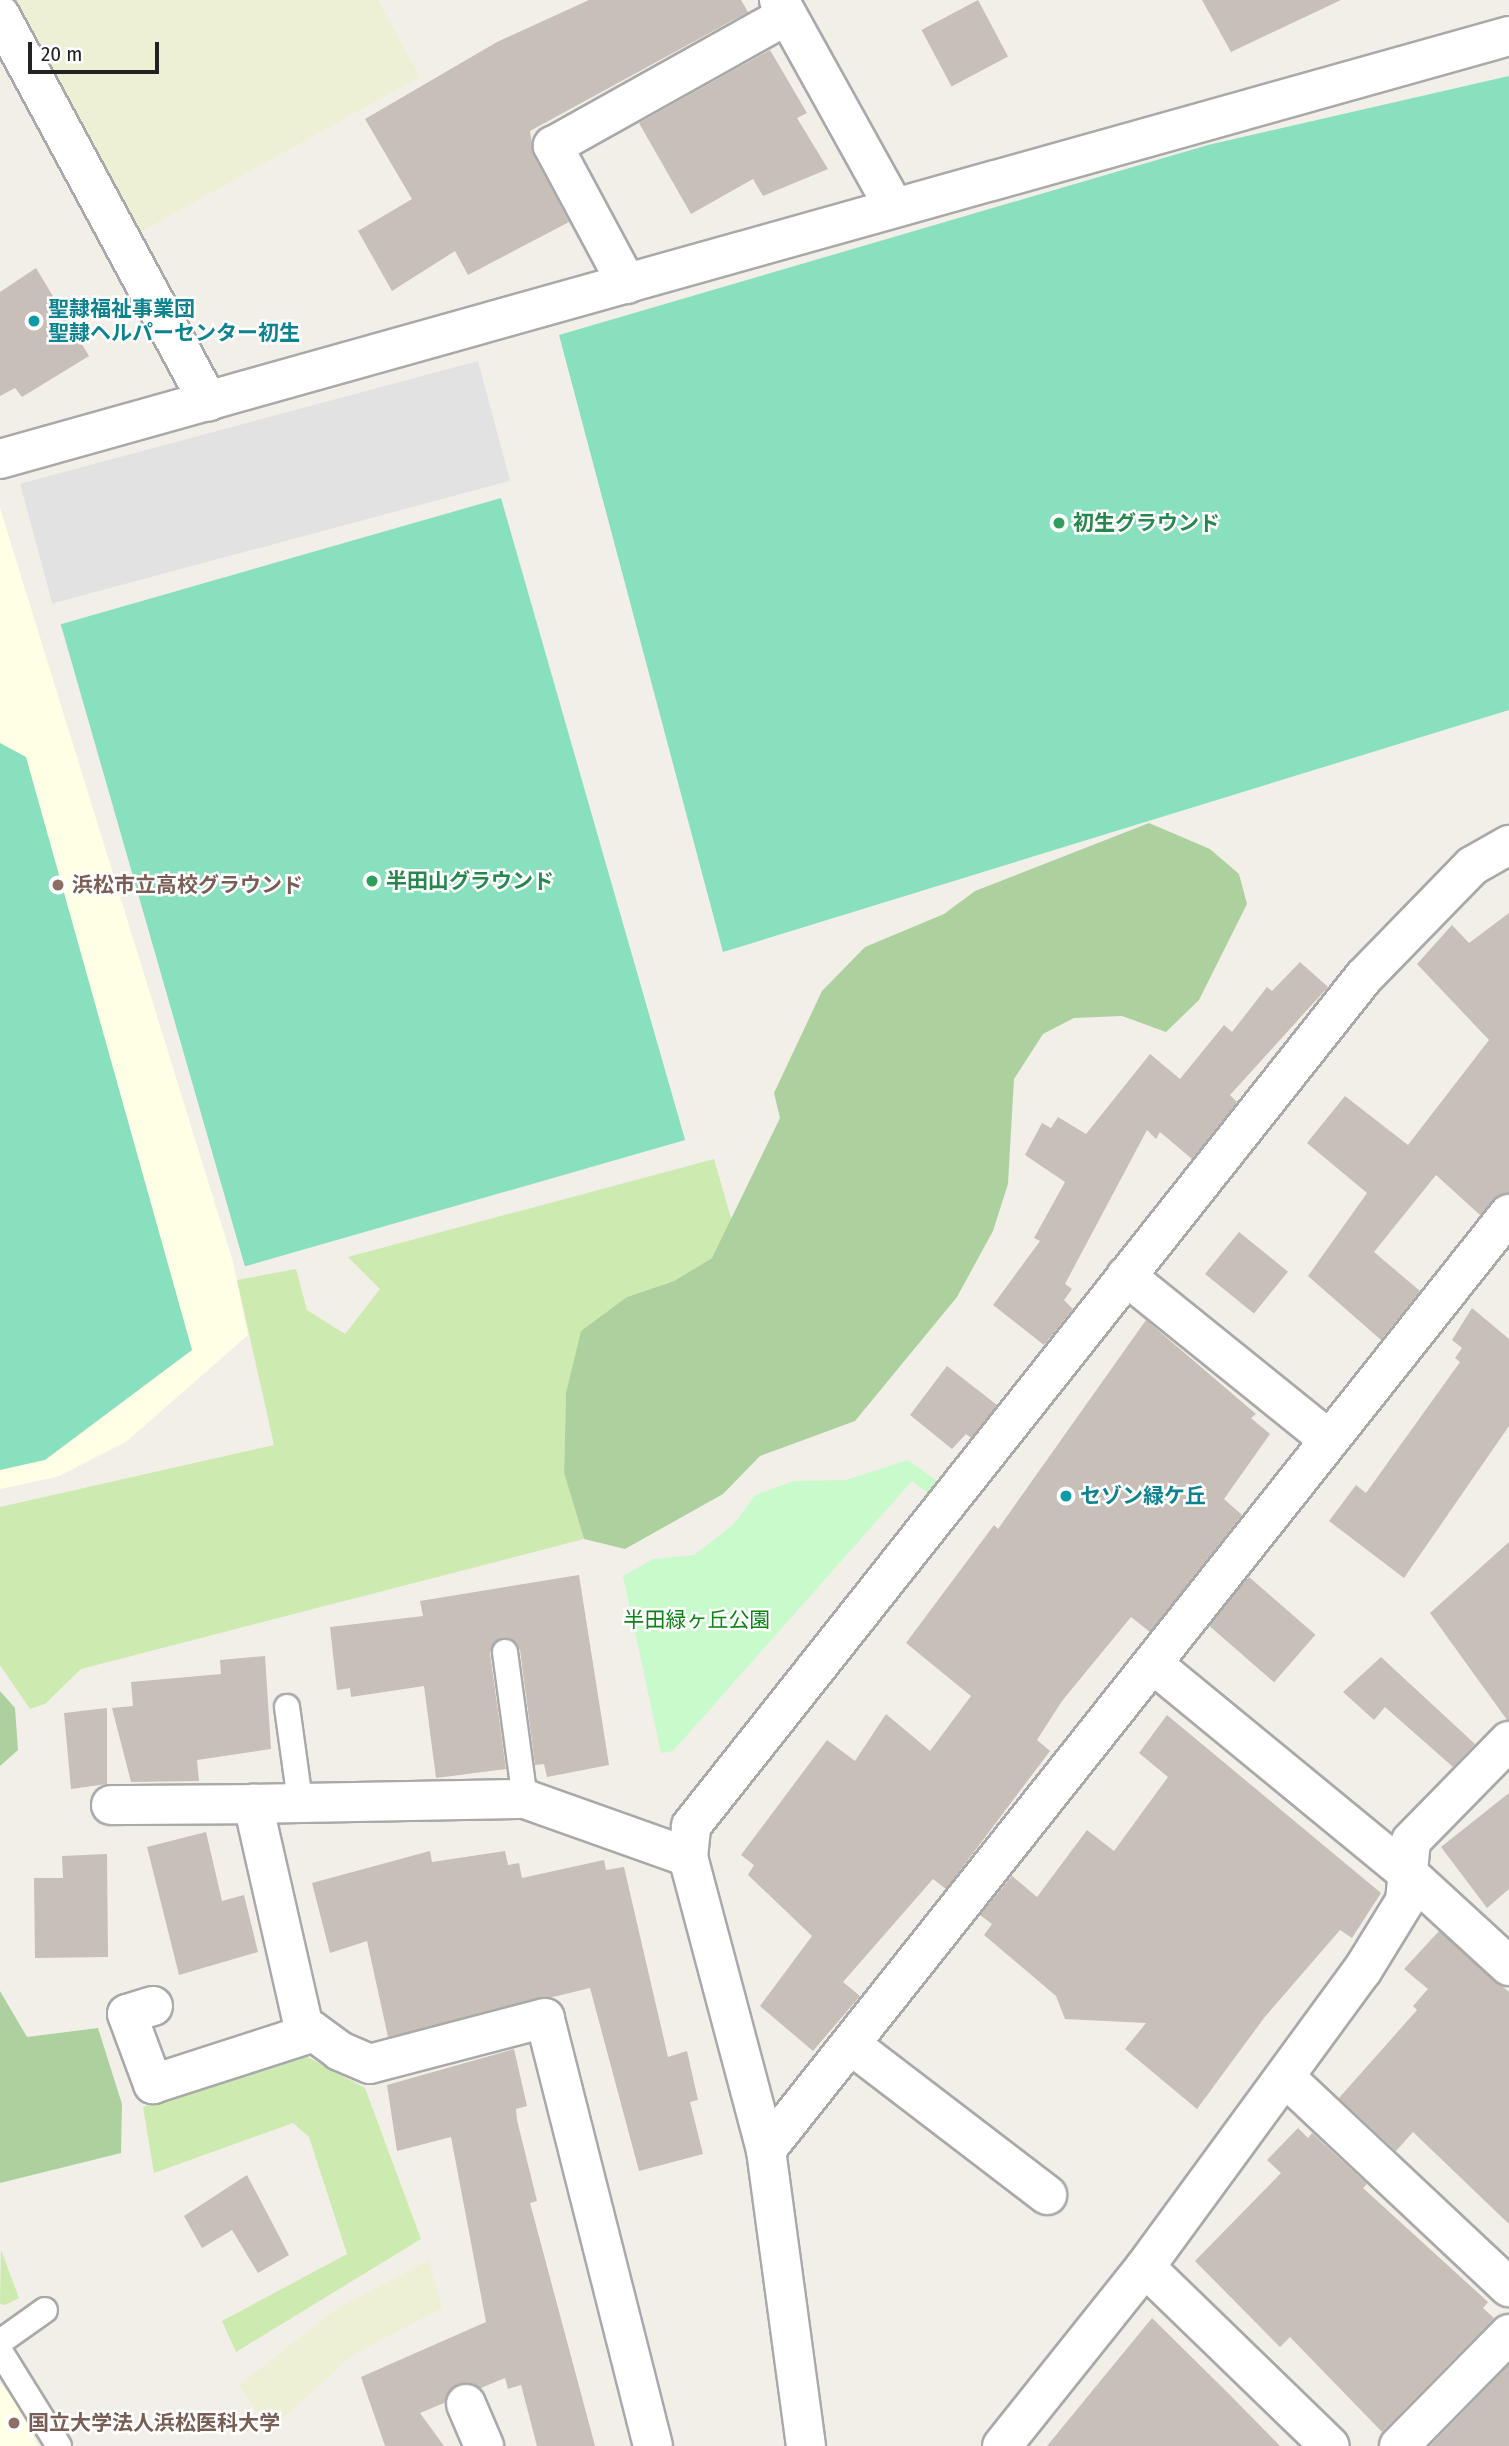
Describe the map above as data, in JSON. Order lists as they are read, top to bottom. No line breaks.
{"parks":["半田緑ヶ丘公園"],"places":["聖隷福祉事業団 聖隷ヘルパーセンター初生","初生グラウンド","半田山グラウンド","浜松市立高校グラウンド","セゾン緑ケ丘","国立大学法人浜松医科大学"],"scale_bar":"20 m"}
